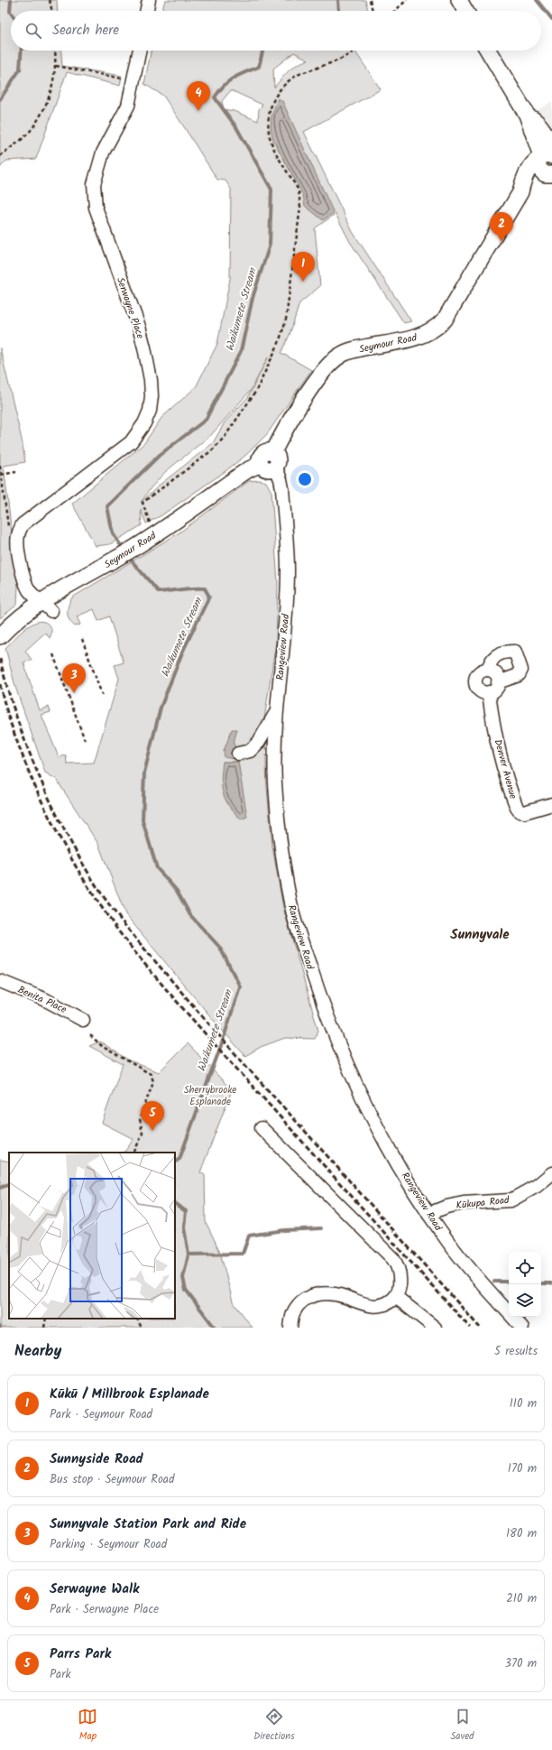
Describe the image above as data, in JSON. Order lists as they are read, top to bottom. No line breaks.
{"streets":{"main road":["Seymour Road"],"street":["Serwayne Place","Rangeview Road","Denver Avenue","Benita Place","Kūkupa Road"]},"crossings":[["Serwayne Place","Seymour Road"],["Seymour Road","Rangeview Road"],["Rangeview Road","Kūkupa Road"]],"districts":["Sunnyvale"],"water":["Waikumete Stream"],"parks":["Sherrybrooke Esplanade"],"page":{"search":"Search here","pins":["4","2","1","3","5"],"heading":["Nearby","5 results"],"list":[{"mark":"1","name":"Kūkū / Millbrook Esplanade","note":"Park · Seymour Road","value":"110 m"},{"mark":"2","name":"Sunnyside Road","note":"Bus stop · Seymour Road","value":"170 m"},{"mark":"3","name":"Sunnyvale Station Park and Ride","note":"Parking · Seymour Road","value":"180 m"},{"mark":"4","name":"Serwayne Walk","note":"Park · Serwayne Place","value":"210 m"},{"mark":"5","name":"Parrs Park","note":"Park","value":"370 m"}],"nav":["Map","Directions","Saved"]}}
